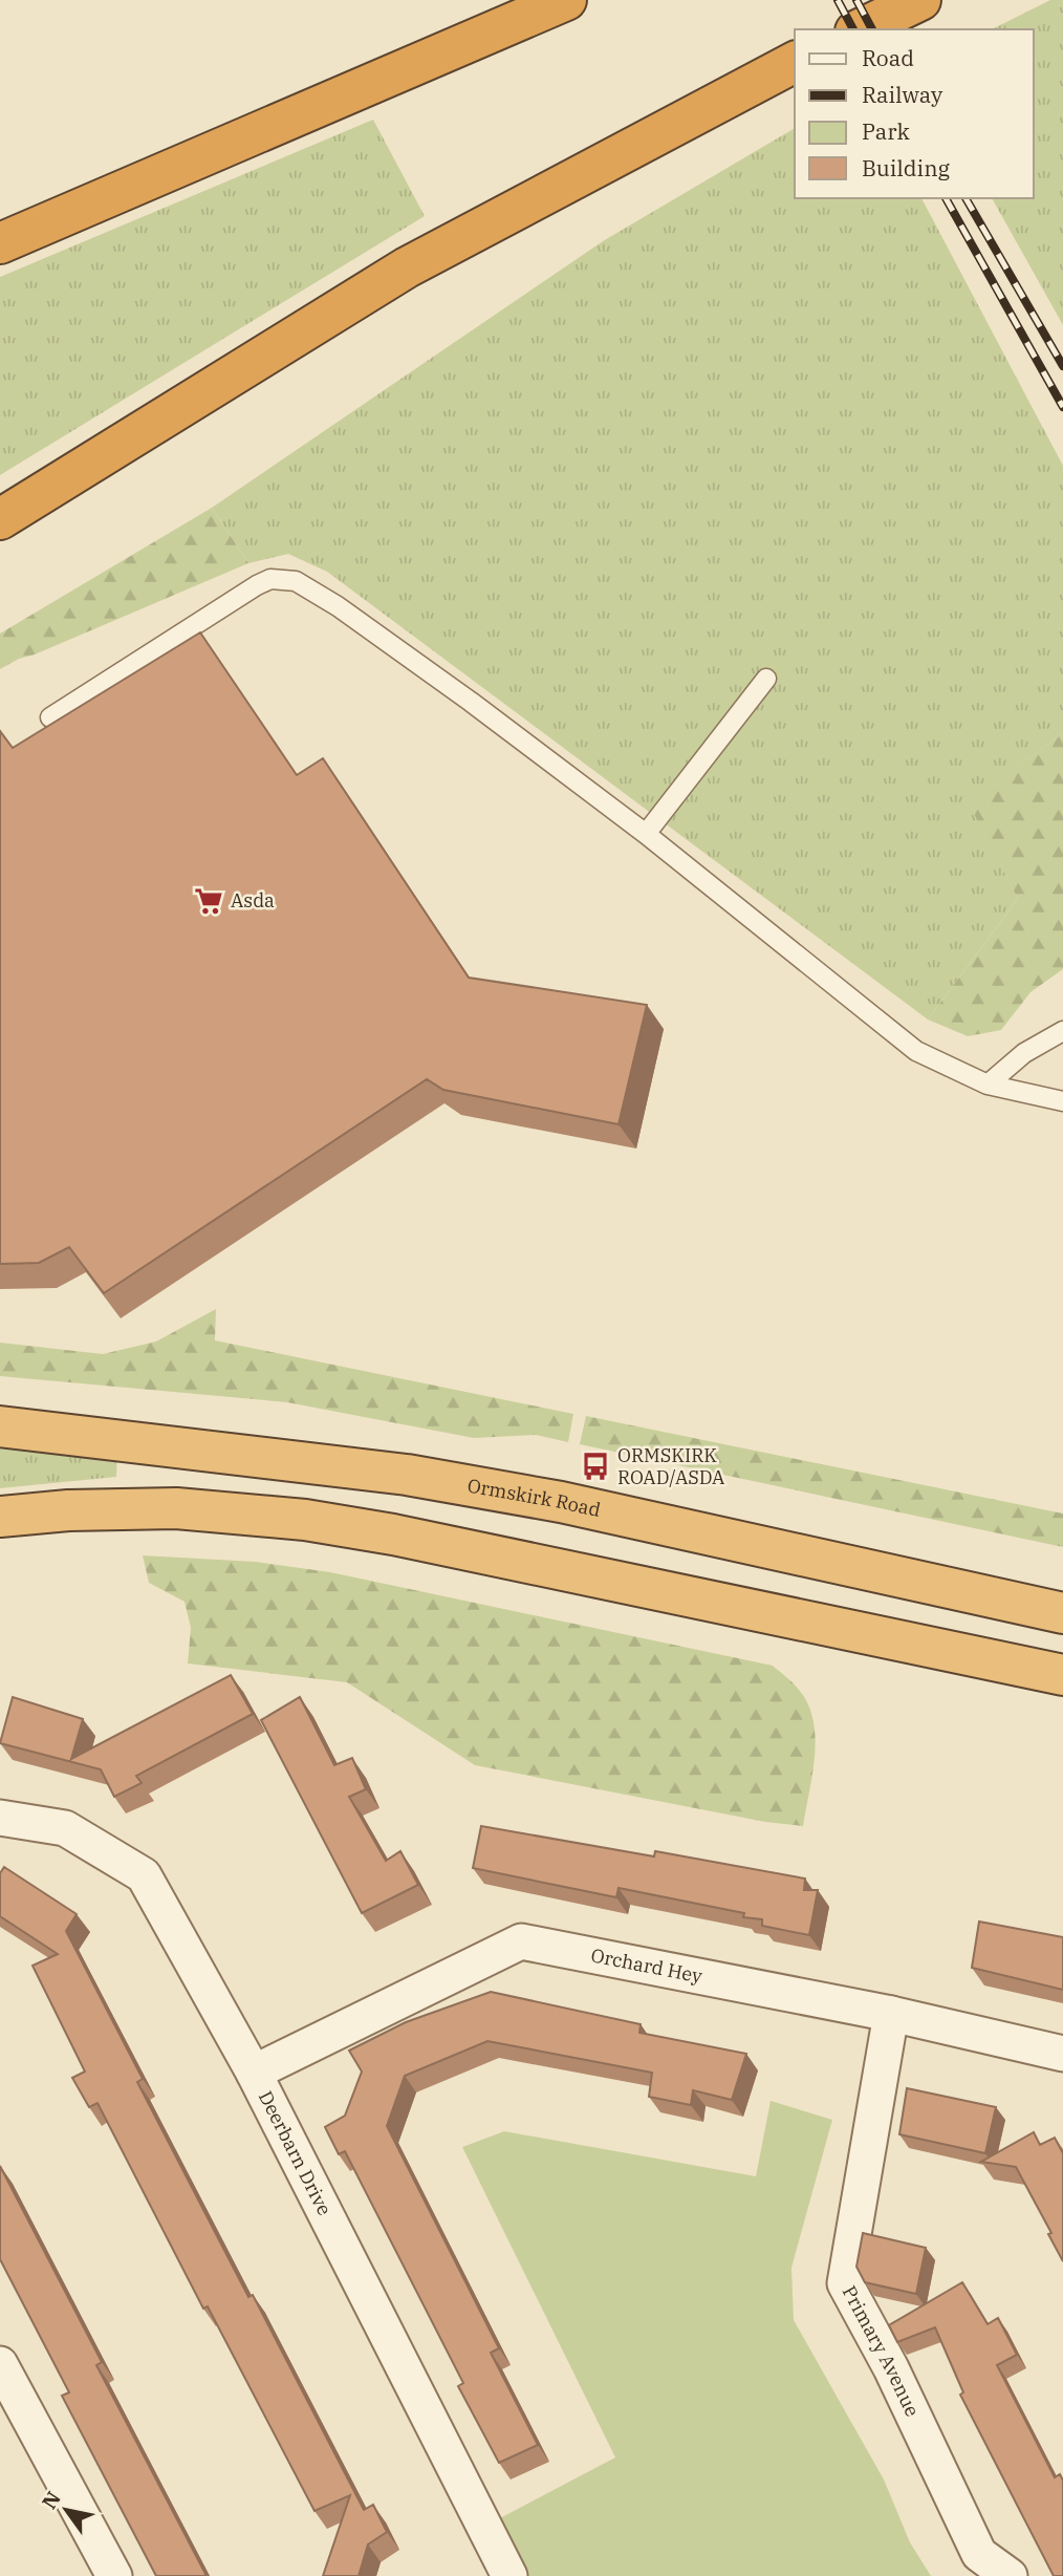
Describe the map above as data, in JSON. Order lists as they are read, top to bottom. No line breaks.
{"streets":{"highway":["Ormskirk Road"],"street":["Orchard Hey","Deerbarn Drive","Primary Avenue"]},"crossings":[["Orchard Hey","Deerbarn Drive"],["Orchard Hey","Primary Avenue"]],"places":{"supermarket":["Asda"],"bus stop":["ORMSKIRK ROAD/ASDA"]},"legend":["Road","Railway","Park","Building"],"north":"top left"}
